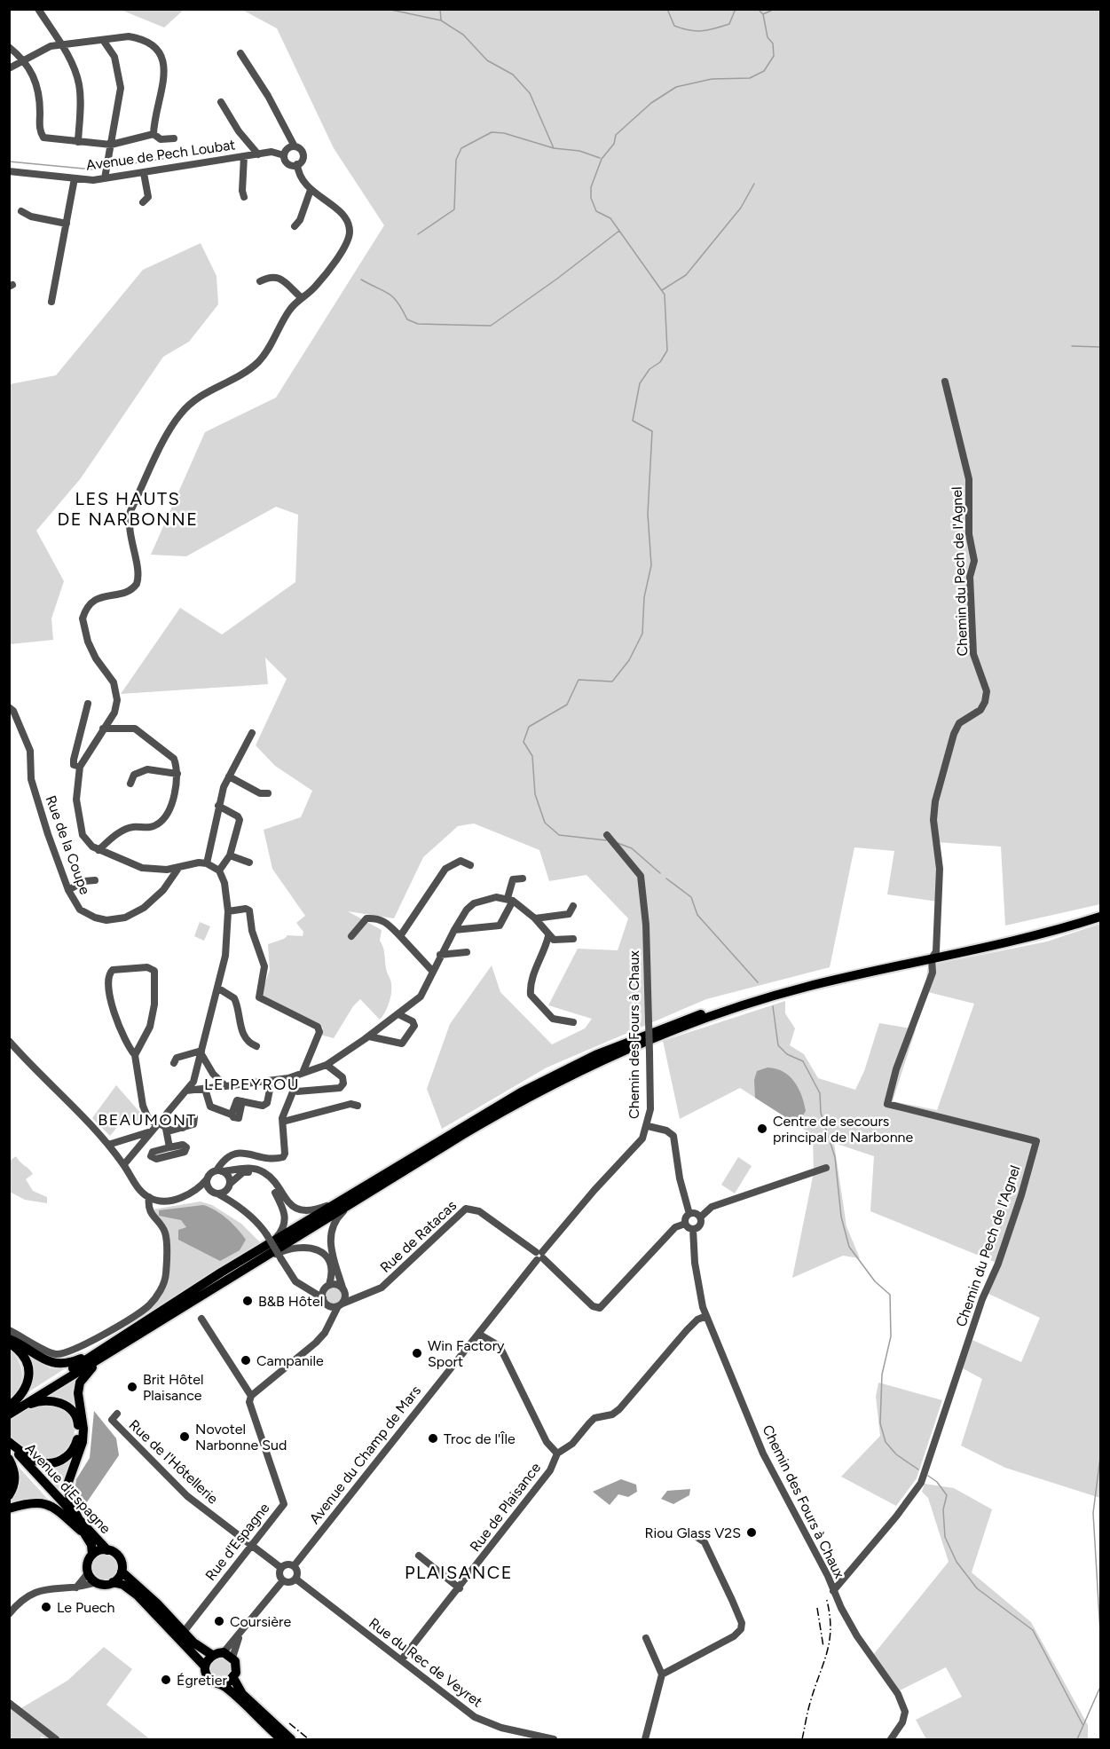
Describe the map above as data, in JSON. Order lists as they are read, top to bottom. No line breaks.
{"streets":{"main road":["Avenue d'Espagne"],"street":["Avenue de Pech Loubat","Chemin du Pech de l'Agnel","Rue de la Coupe","Chemin des Fours à Chaux","Rue de Ratacas","Avenue du Champ de Mars","Rue de l'Hôtellerie","Rue de Plaisance","Rue d'Espagne","Rue du Rec de Veyret"]},"crossings":[["Chemin du Pech de l'Agnel","Chemin des Fours à Chaux"],["Chemin des Fours à Chaux","Rue de Ratacas"],["Chemin des Fours à Chaux","Avenue du Champ de Mars"],["Chemin des Fours à Chaux","Rue de Plaisance"],["Rue de Ratacas","Avenue du Champ de Mars"],["Avenue du Champ de Mars","Rue du Rec de Veyret"],["Rue de l'Hôtellerie","Rue d'Espagne"],["Rue de Plaisance","Rue du Rec de Veyret"]],"districts":["LES HAUTS DE NARBONNE","LE PEYROU","BEAUMONT","PLAISANCE"],"places":["Centre de secours principal de Narbonne","B&B Hôtel","Win Factory Sport","Campanile","Brit Hôtel Plaisance","Novotel Narbonne Sud","Troc de l'Île","Riou Glass V2S","Le Puech","Coursière","Égretier"]}
